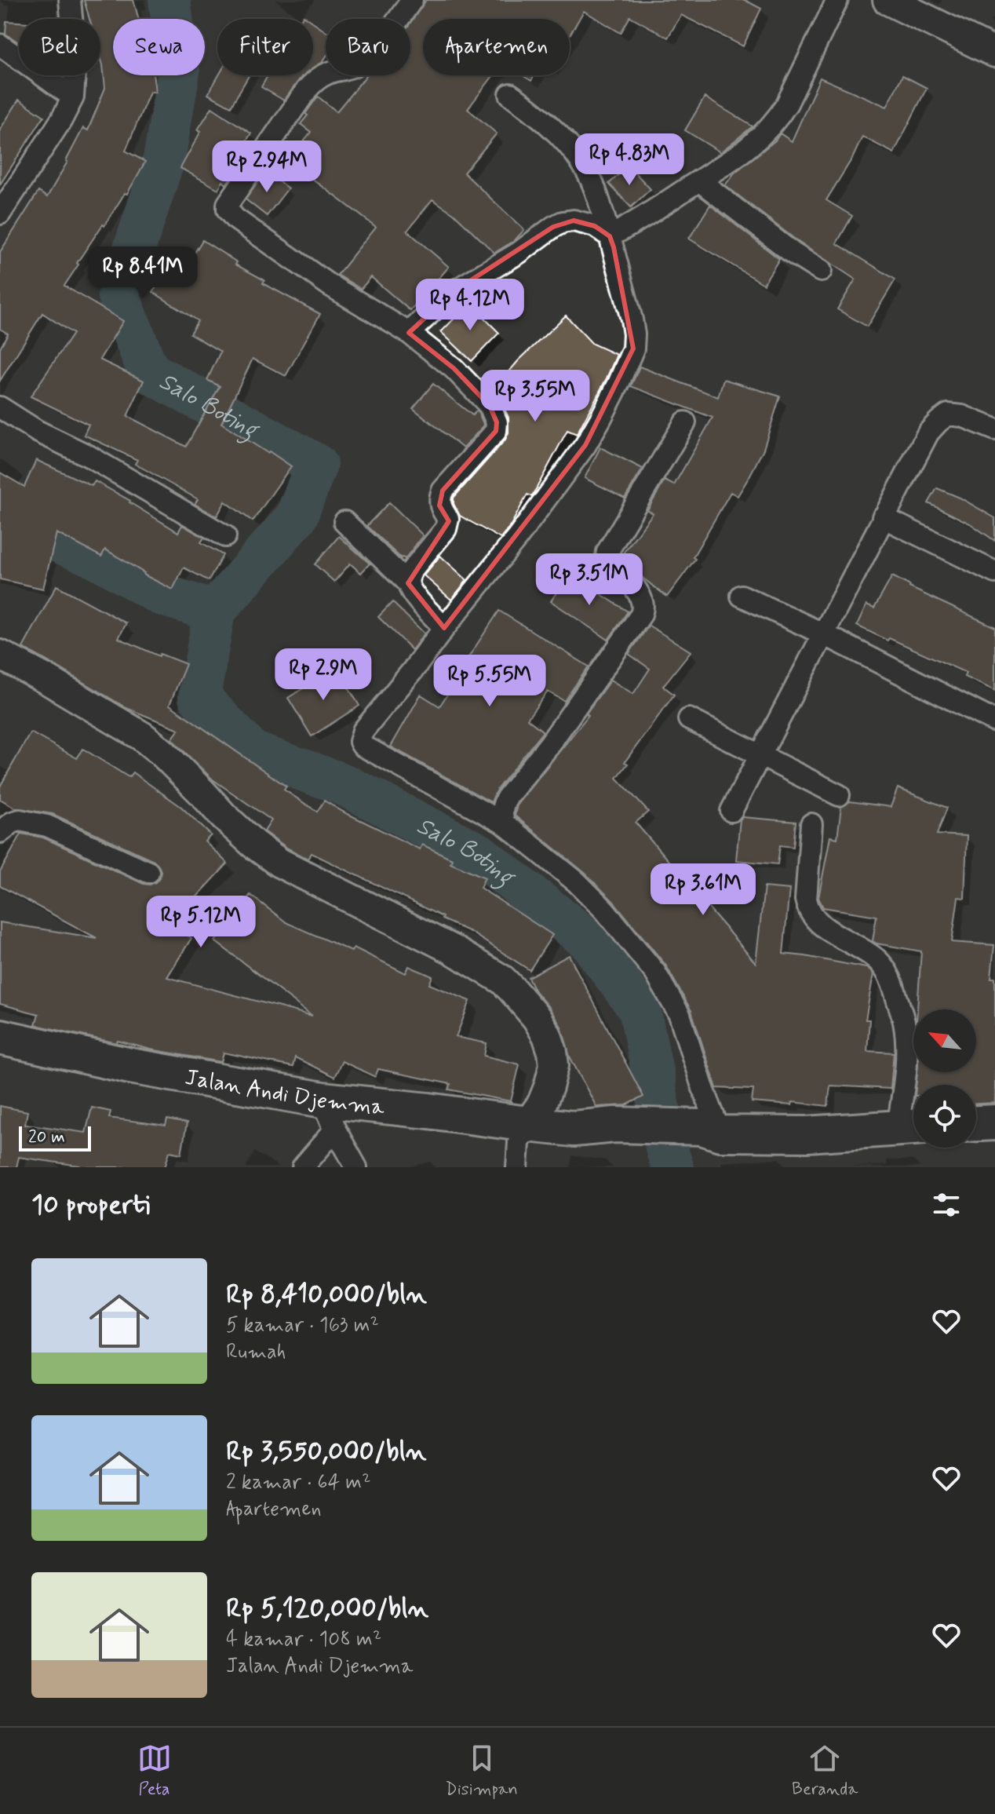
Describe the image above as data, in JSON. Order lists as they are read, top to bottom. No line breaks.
{"streets":{"highway":["Jalan Andi Djemma"]},"water":["Salo Boting"],"scale_bar":"20 m","north":"top left","page":{"chip":["Beli","Sewa","Filter","Baru","Apartemen"],"price":["Rp 4.83M","Rp 2.94M","Rp 8.41M","Rp 4.12M","Rp 3.55M","Rp 3.51M","Rp 2.9M","Rp 5.55M","Rp 3.61M","Rp 5.12M"],"scale":"20 m","heading":"10 properti","list":[{"name":"Rp 8,410,000/bln","note":"5 kamar · 163 m² · Rumah"},{"name":"Rp 3,550,000/bln","note":"2 kamar · 64 m² · Apartemen"},{"name":"Rp 5,120,000/bln","note":"4 kamar · 108 m² · Jalan Andi Djemma"}],"tabs":["Peta","Disimpan","Beranda"]}}
